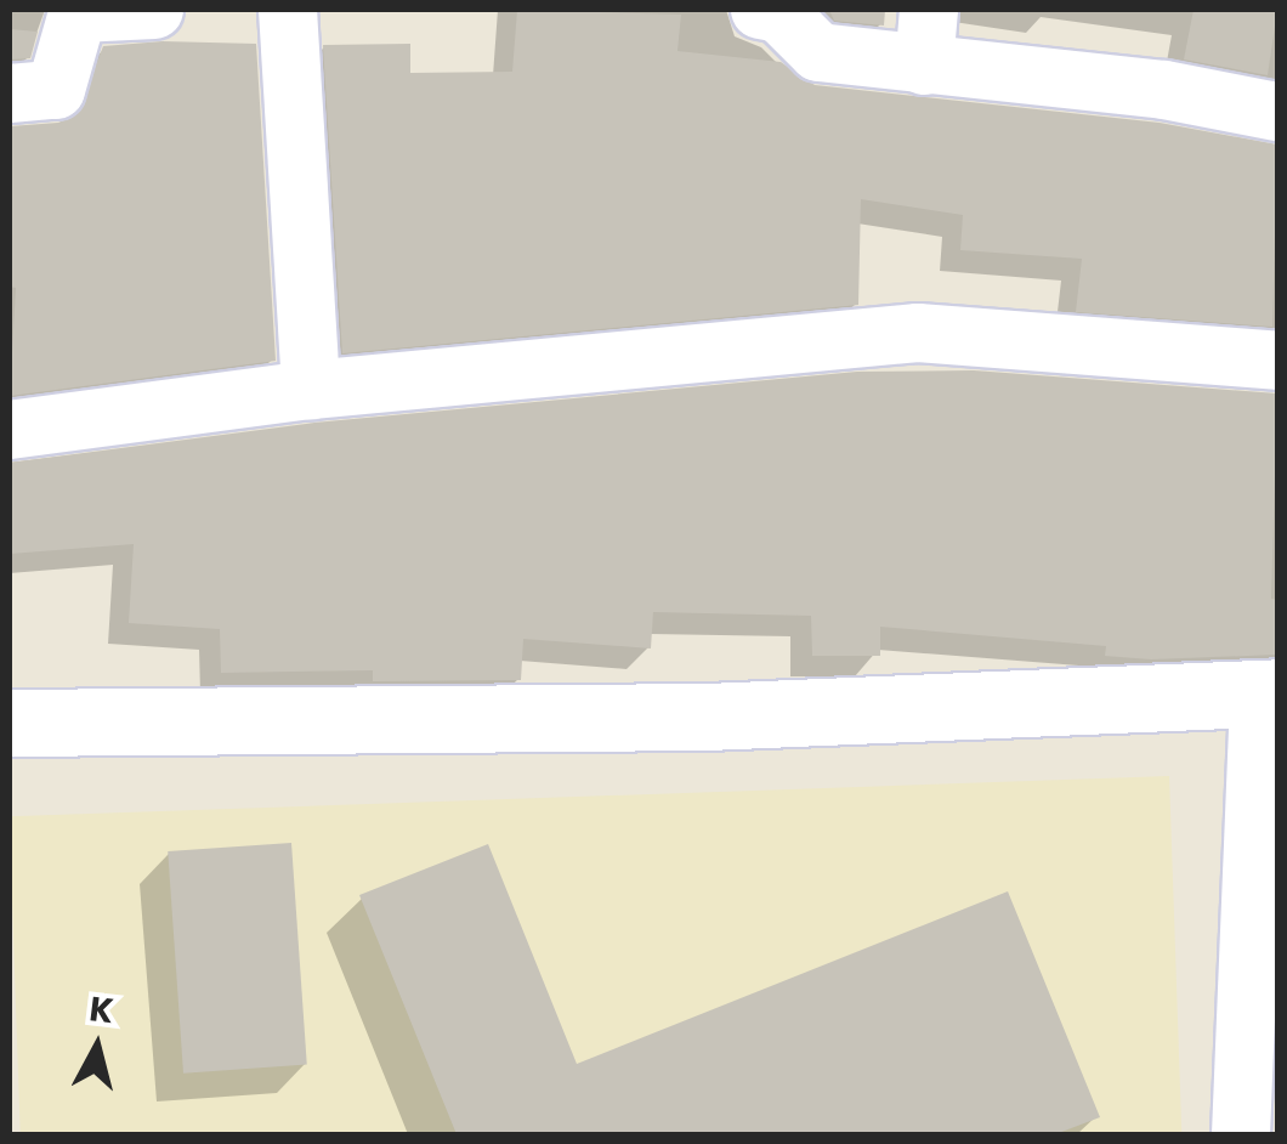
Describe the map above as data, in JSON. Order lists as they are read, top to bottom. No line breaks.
{"north":"top"}
